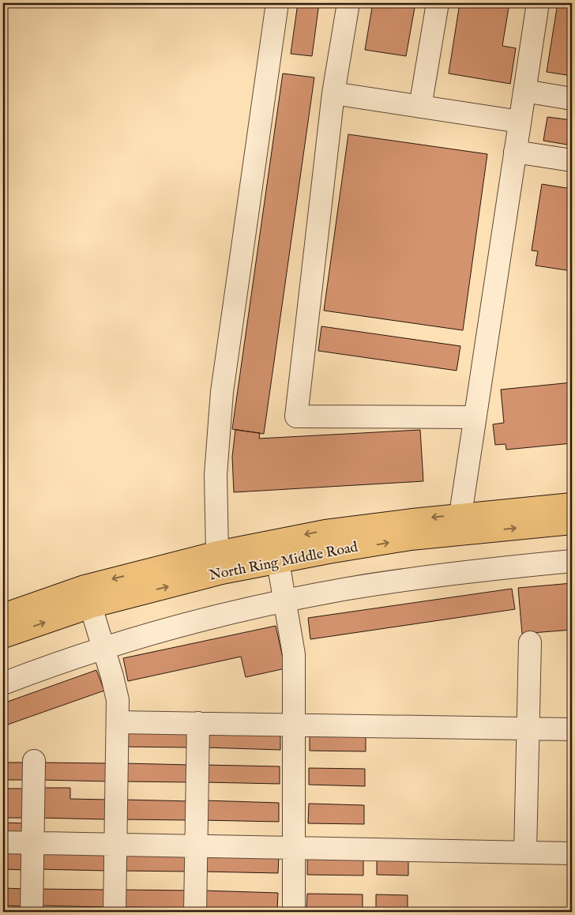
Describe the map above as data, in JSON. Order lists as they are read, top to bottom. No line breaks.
{"streets":{"main road":["North Ring Middle Road"]}}
